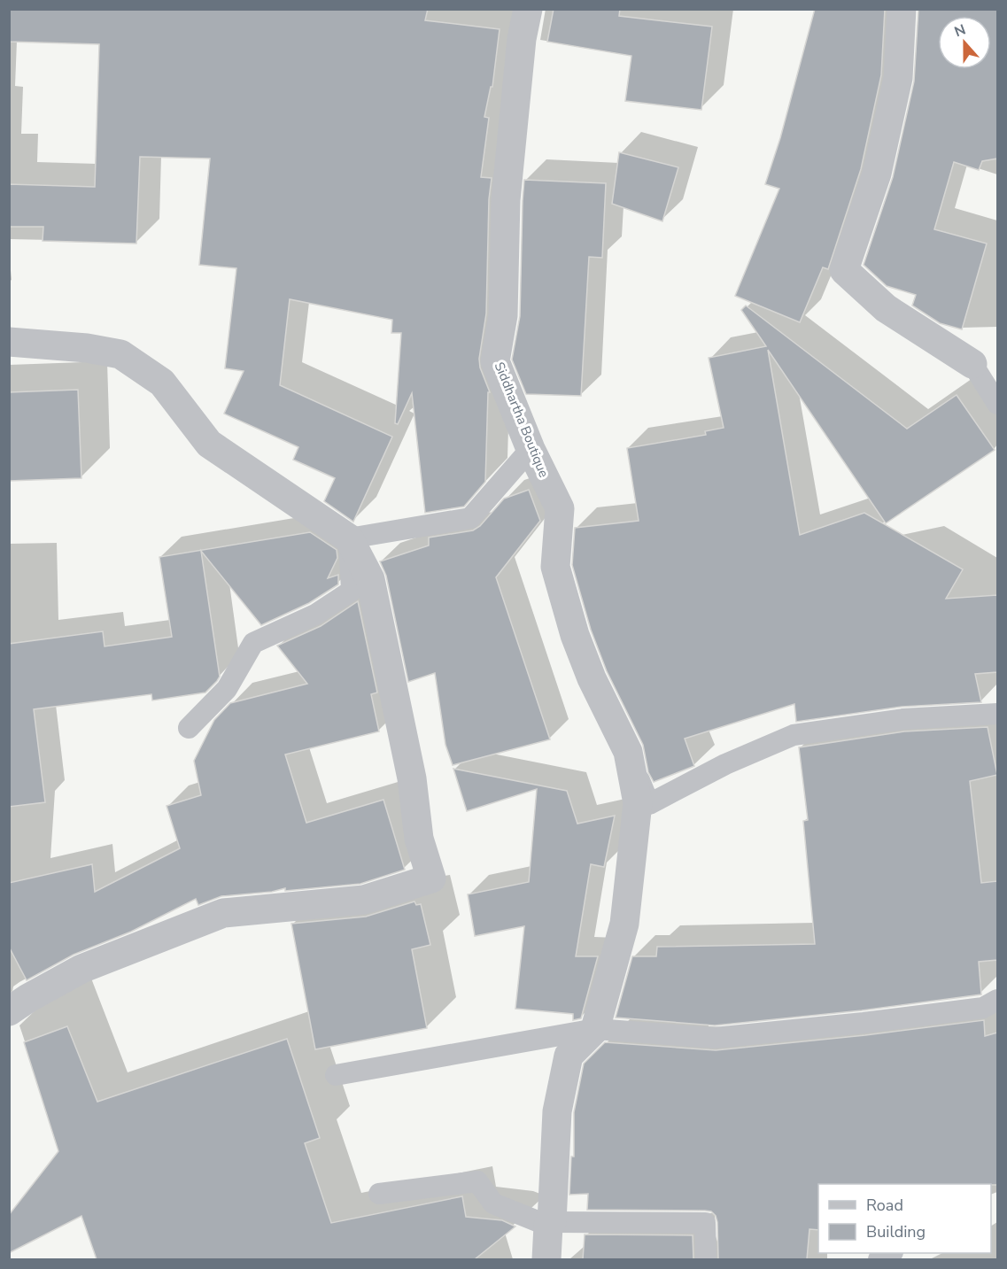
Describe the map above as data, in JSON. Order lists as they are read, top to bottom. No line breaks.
{"streets":{"street":["Siddhartha Boutique"]},"legend":["Road","Building"],"north":"top"}
